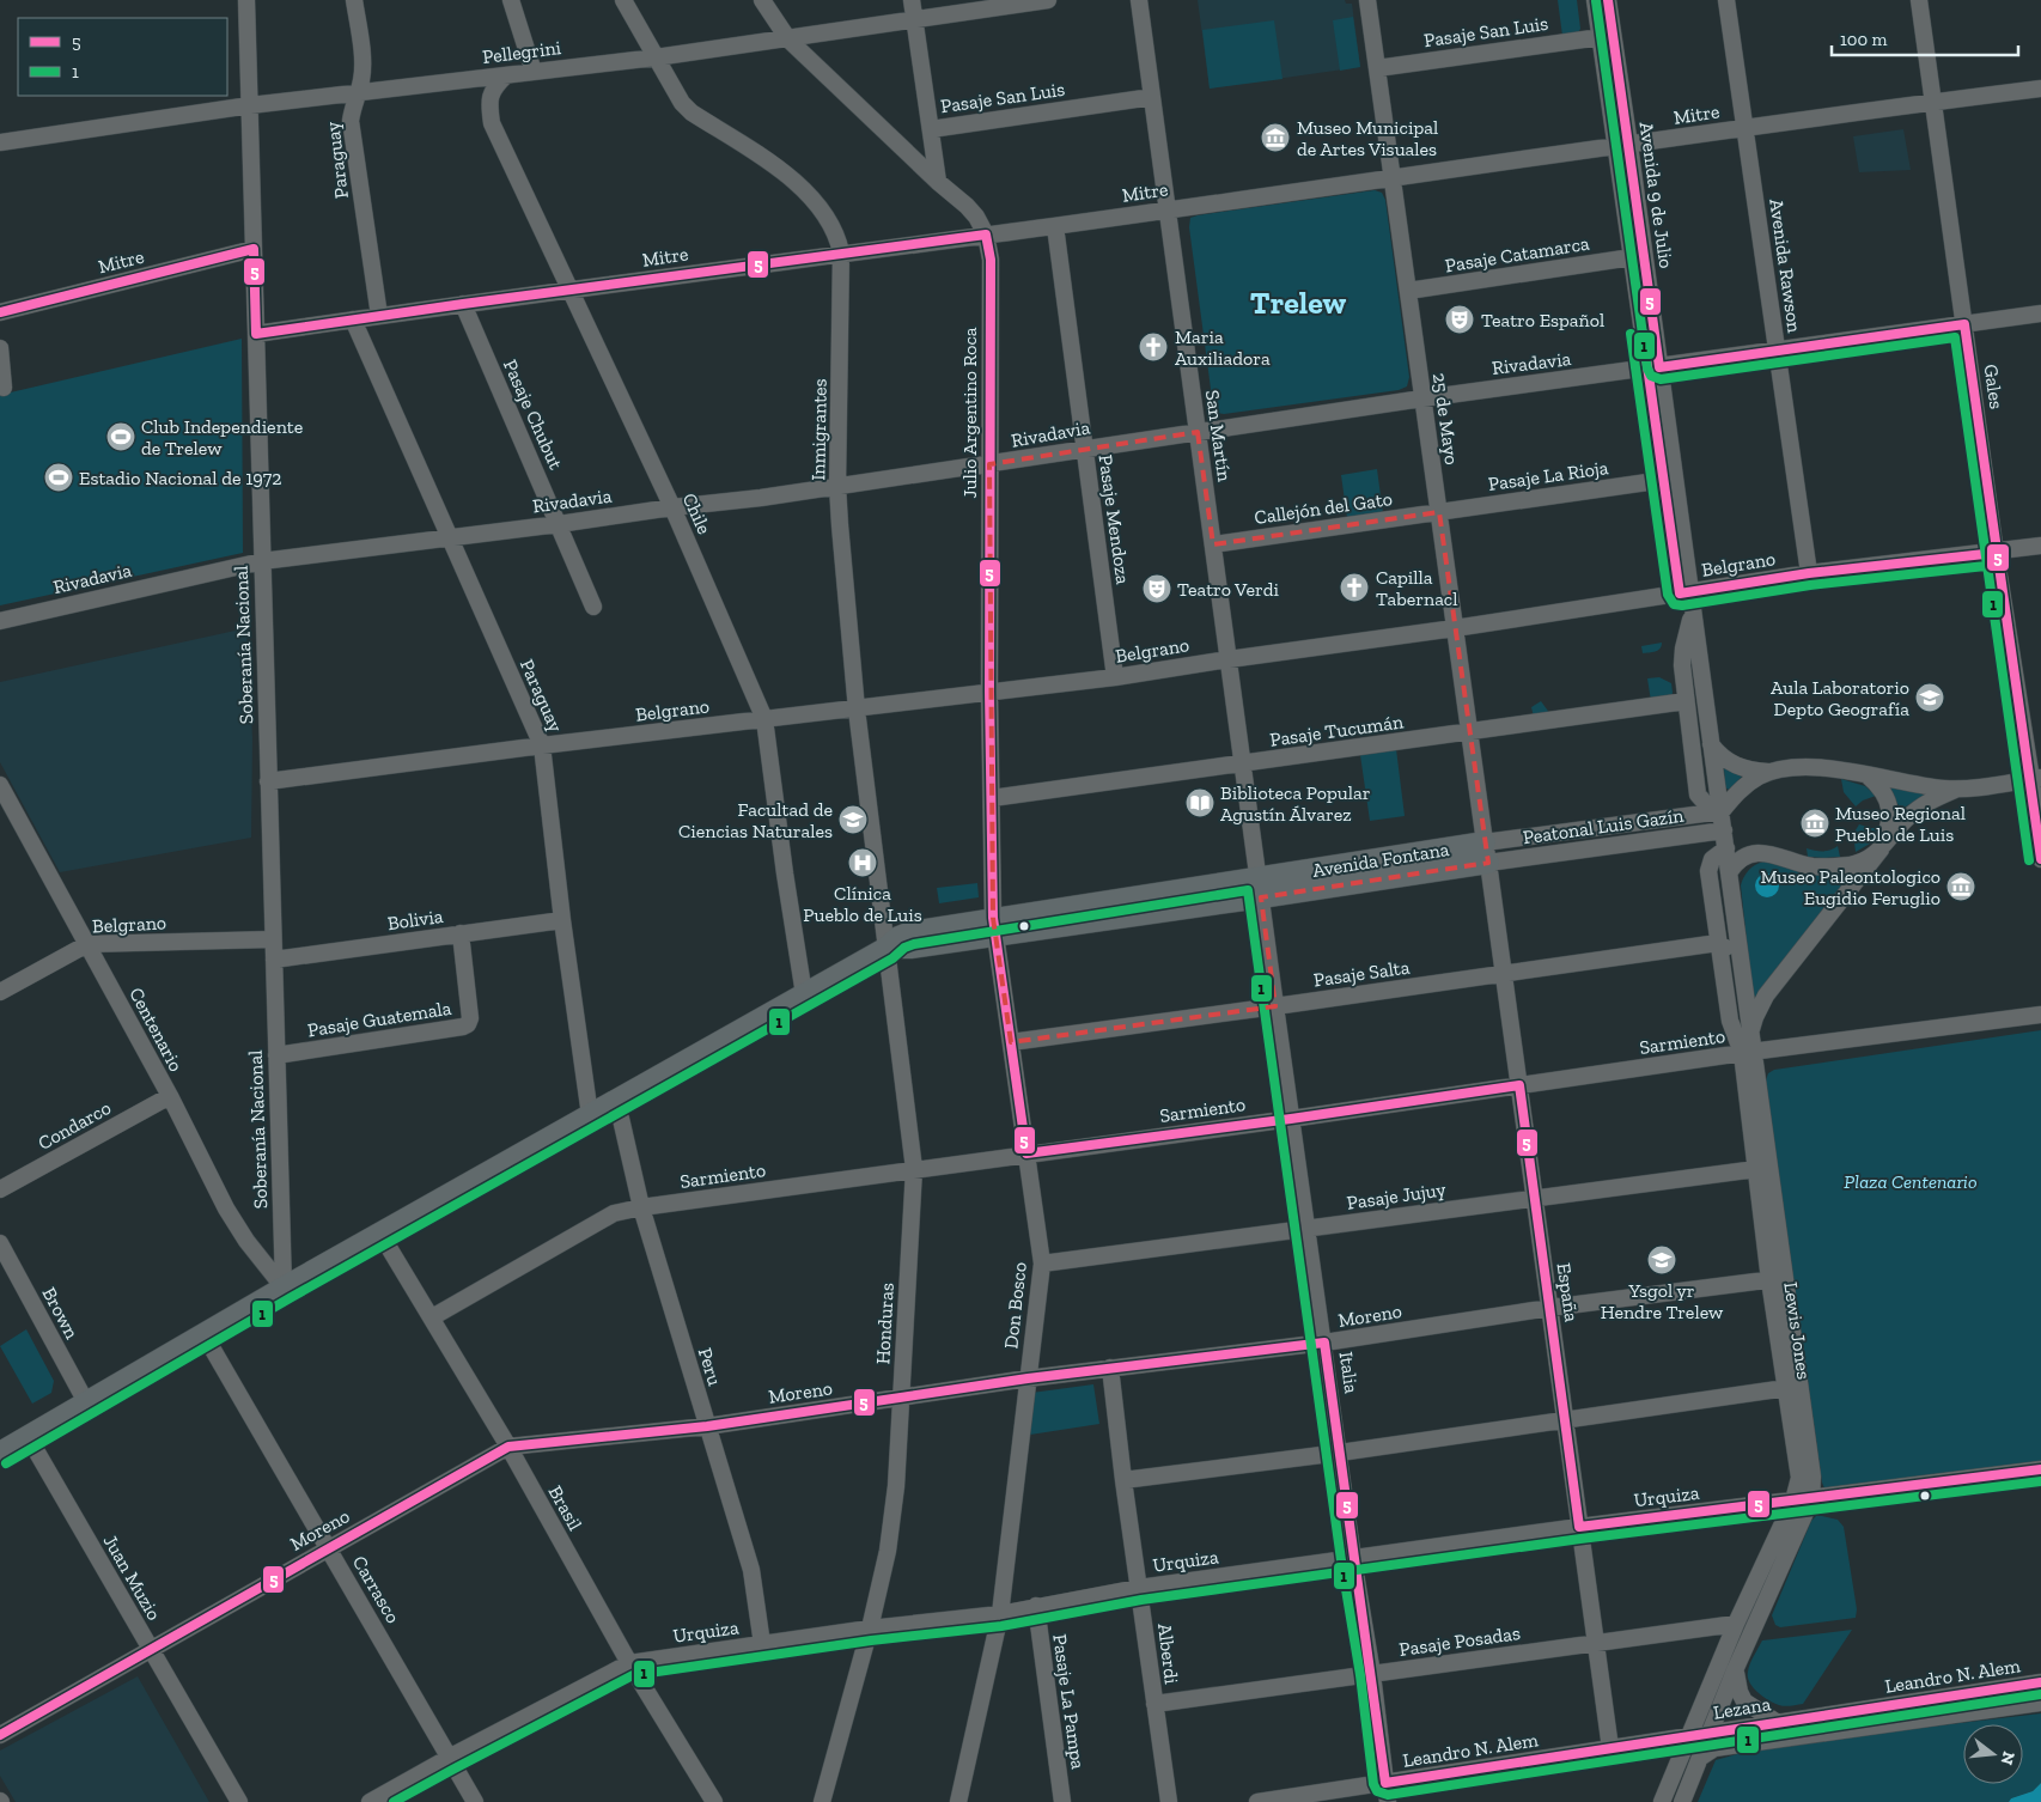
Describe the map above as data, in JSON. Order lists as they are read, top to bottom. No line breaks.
{"streets":{"main road":["Avenida Fontana"],"street":["Pasaje San Luis","Pellegrini","Mitre","Paraguay","Avenida 9 de Julio","Pasaje Catamarca","Avenida Rawson","Rivadavia","Gales","Julio Argentino Roca","Pasaje Chubut","25 de Mayo","Inmigrantes","San Martín","Pasaje La Rioja","Callejón del Gato","Chile","Pasaje Mendoza","Belgrano","Soberanía Nacional","Pasaje Tucumán","Peatonal Luis Gazín","Bolivia","Pasaje Salta","Pasaje Guatemala","Centenario","Sarmiento","Condarco","Pasaje Jujuy","España","Don Bosco","Brown","Moreno","Honduras","Lewis Jones","Peru","Italia","Urquiza","Brasil","Juan Muzio","Carrasco","Pasaje Posadas","Alberdi","Leandro N. Alem","Pasaje La Pampa","Lezana"]},"crossings":[["Pasaje San Luis","Avenida 9 de Julio"],["Pasaje San Luis","25 de Mayo"],["Pasaje San Luis","San Martín"],["Pellegrini","Paraguay"],["Pellegrini","Julio Argentino Roca"],["Pellegrini","Inmigrantes"],["Pellegrini","Chile"],["Pellegrini","Soberanía Nacional"],["Mitre","Paraguay"],["Mitre","Avenida 9 de Julio"],["Mitre","Avenida Rawson"],["Mitre","Gales"],["Mitre","Julio Argentino Roca"],["Mitre","Pasaje Chubut"],["Mitre","25 de Mayo"],["Mitre","Inmigrantes"],["Mitre","San Martín"],["Mitre","Chile"],["Mitre","Pasaje Mendoza"],["Mitre","Soberanía Nacional"],["Paraguay","Rivadavia"],["Paraguay","Belgrano"],["Paraguay","Avenida Fontana"],["Paraguay","Bolivia"],["Avenida 9 de Julio","Pasaje Catamarca"],["Avenida 9 de Julio","Rivadavia"],["Avenida 9 de Julio","Pasaje La Rioja"],["Avenida 9 de Julio","Belgrano"],["Avenida 9 de Julio","Pasaje Tucumán"],["Avenida 9 de Julio","Avenida Fontana"],["Avenida 9 de Julio","Lewis Jones"],["Pasaje Catamarca","25 de Mayo"],["Avenida Rawson","Rivadavia"],["Avenida Rawson","Belgrano"],["Rivadavia","Gales"],["Rivadavia","Julio Argentino Roca"],["Rivadavia","Pasaje Chubut"],["Rivadavia","25 de Mayo"],["Rivadavia","Inmigrantes"],["Rivadavia","San Martín"],["Rivadavia","Chile"],["Rivadavia","Pasaje Mendoza"],["Rivadavia","Soberanía Nacional"],["Gales","Belgrano"],["Julio Argentino Roca","Belgrano"],["Julio Argentino Roca","Pasaje Tucumán"],["Julio Argentino Roca","Avenida Fontana"],["Julio Argentino Roca","Don Bosco"],["25 de Mayo","Pasaje La Rioja"],["25 de Mayo","Callejón del Gato"],["25 de Mayo","Belgrano"],["25 de Mayo","Pasaje Tucumán"],["25 de Mayo","Peatonal Luis Gazín"],["25 de Mayo","Avenida Fontana"],["25 de Mayo","España"],["Inmigrantes","Belgrano"],["Inmigrantes","Avenida Fontana"],["Inmigrantes","Honduras"],["San Martín","Callejón del Gato"],["San Martín","Belgrano"],["San Martín","Pasaje Tucumán"],["San Martín","Avenida Fontana"],["San Martín","Italia"],["Pasaje La Rioja","Callejón del Gato"],["Chile","Belgrano"],["Chile","Avenida Fontana"],["Pasaje Mendoza","Belgrano"],["Belgrano","Soberanía Nacional"],["Belgrano","Centenario"],["Soberanía Nacional","Avenida Fontana"],["Soberanía Nacional","Bolivia"],["Soberanía Nacional","Pasaje Guatemala"],["Soberanía Nacional","Centenario"],["Peatonal Luis Gazín","Avenida Fontana"],["Peatonal Luis Gazín","España"],["Peatonal Luis Gazín","Lewis Jones"],["Avenida Fontana","Centenario"],["Avenida Fontana","España"],["Avenida Fontana","Don Bosco"],["Avenida Fontana","Brown"],["Avenida Fontana","Honduras"],["Avenida Fontana","Lewis Jones"],["Avenida Fontana","Peru"],["Avenida Fontana","Italia"],["Avenida Fontana","Brasil"],["Avenida Fontana","Juan Muzio"],["Avenida Fontana","Carrasco"],["Bolivia","Pasaje Guatemala"],["Pasaje Salta","España"],["Pasaje Salta","Don Bosco"],["Pasaje Salta","Lewis Jones"],["Pasaje Salta","Italia"],["Centenario","Condarco"],["Sarmiento","España"],["Sarmiento","Don Bosco"],["Sarmiento","Honduras"],["Sarmiento","Lewis Jones"],["Sarmiento","Peru"],["Sarmiento","Italia"],["Sarmiento","Brasil"],["Pasaje Jujuy","España"],["Pasaje Jujuy","Don Bosco"],["Pasaje Jujuy","Lewis Jones"],["Pasaje Jujuy","Italia"],["España","Moreno"],["España","Urquiza"],["España","Pasaje Posadas"],["España","Leandro N. Alem"],["Don Bosco","Moreno"],["Don Bosco","Urquiza"],["Moreno","Honduras"],["Moreno","Lewis Jones"],["Moreno","Peru"],["Moreno","Italia"],["Moreno","Brasil"],["Moreno","Juan Muzio"],["Moreno","Carrasco"],["Moreno","Alberdi"],["Honduras","Urquiza"],["Lewis Jones","Urquiza"],["Lewis Jones","Pasaje Posadas"],["Lewis Jones","Leandro N. Alem"],["Lewis Jones","Lezana"],["Peru","Urquiza"],["Italia","Urquiza"],["Italia","Pasaje Posadas"],["Italia","Leandro N. Alem"],["Urquiza","Brasil"],["Urquiza","Carrasco"],["Urquiza","Alberdi"],["Urquiza","Pasaje La Pampa"],["Pasaje Posadas","Alberdi"],["Leandro N. Alem","Lezana"]],"districts":["Trelew"],"parks":["Plaza Centenario"],"places":{"museum":["Museo Municipal de Artes Visuales","Museo Regional Pueblo de Luis","Museo Paleontologico Eugidio Feruglio"],"theatre":["Teatro Español","Teatro Verdi"],"church":["Maria Auxiliadora","Capilla Tabernacl"],"sports":["Club Independiente de Trelew","Estadio Nacional de 1972"],"school or university":["Aula Laboratorio Depto Geografía","Facultad de Ciencias Naturales","Ysgol yr Hendre Trelew"],"library":["Biblioteca Popular Agustín Álvarez"],"hospital":["Clínica Pueblo de Luis"]},"lines":["transit line 5","transit line 1"],"legend":["5","1"],"scale_bar":"100 m","north":"right"}
